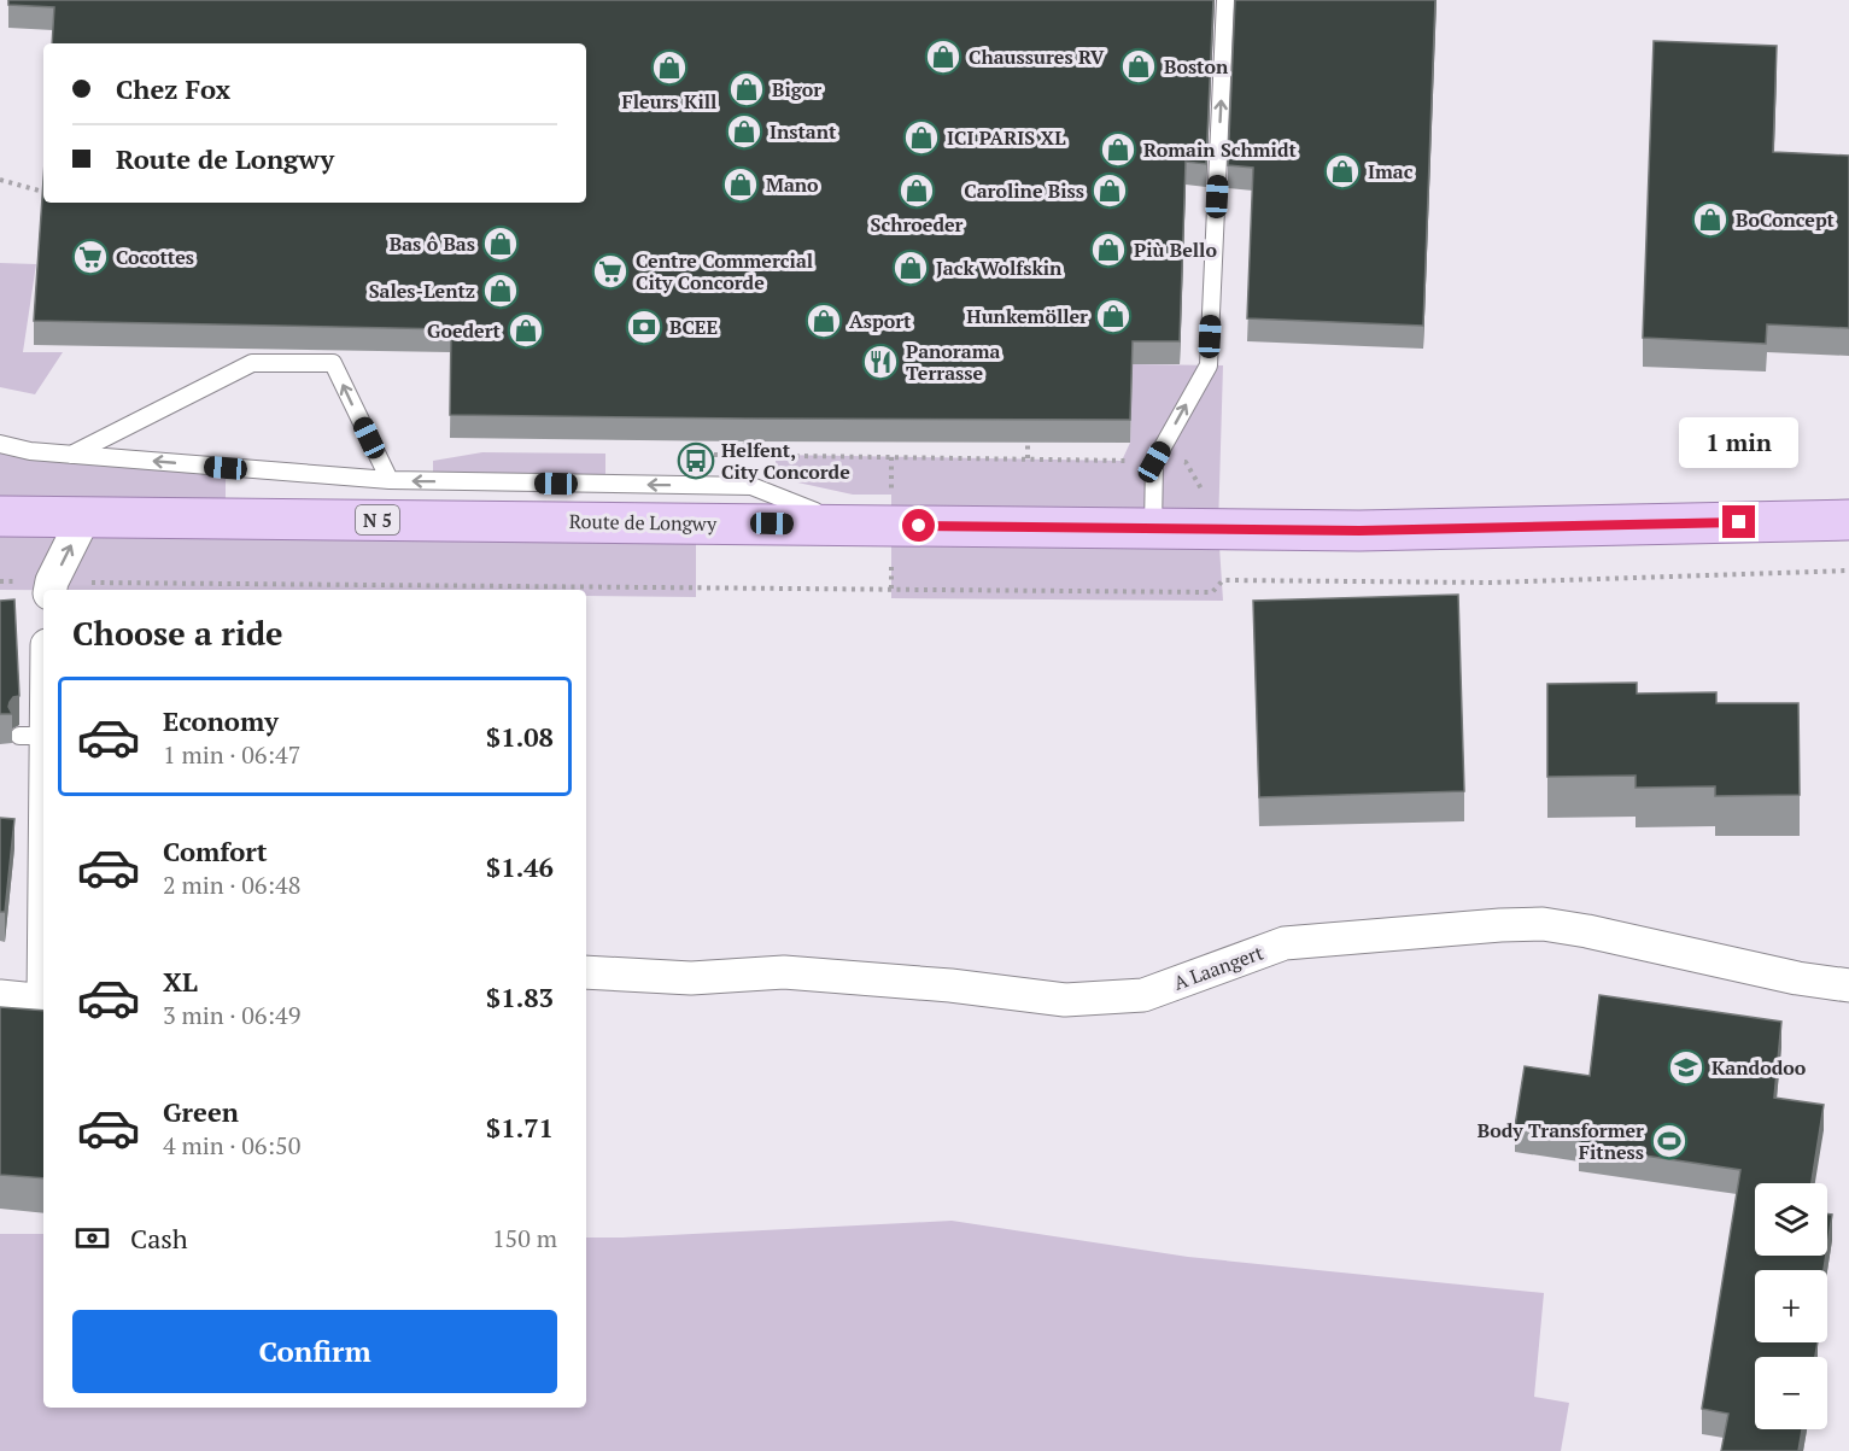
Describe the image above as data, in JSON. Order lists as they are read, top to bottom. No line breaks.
{"streets":{"main road":["N 5","Route de Longwy"],"street":["A Laangert"]},"places":{"shop":["Chaussures RV","Boston","Fleurs Kill","Bigor","Instant","ICI PARIS XL","Romain Schmidt","Imac","Mano","Schroeder","Caroline Biss","BoConcept","Bas ô Bas","Più Bello","Jack Wolfskin","Sales-Lentz","Hunkemöller","Asport","Goedert"],"supermarket":["Cocottes","Centre Commercial City Concorde"],"bank":["BCEE"],"restaurant":["Panorama Terrasse"],"bus stop":["Helfent, City Concorde"],"school or university":["Kandodoo"],"sports":["Body Transformer Fitness"]},"page":{"banner":["Chez Fox","Route de Longwy"],"bubble":"1 min","heading":"Choose a ride","list":[{"name":"Economy","note":"1 min · 06:47","value":"$1.08"},{"name":"Comfort","note":"2 min · 06:48","value":"$1.46"},{"name":"XL","note":"3 min · 06:49","value":"$1.83"},{"name":"Green","note":"4 min · 06:50","value":"$1.71"}],"map_buttons":["+","−"],"pay":["Cash","150 m"],"buttons":"Confirm"}}
